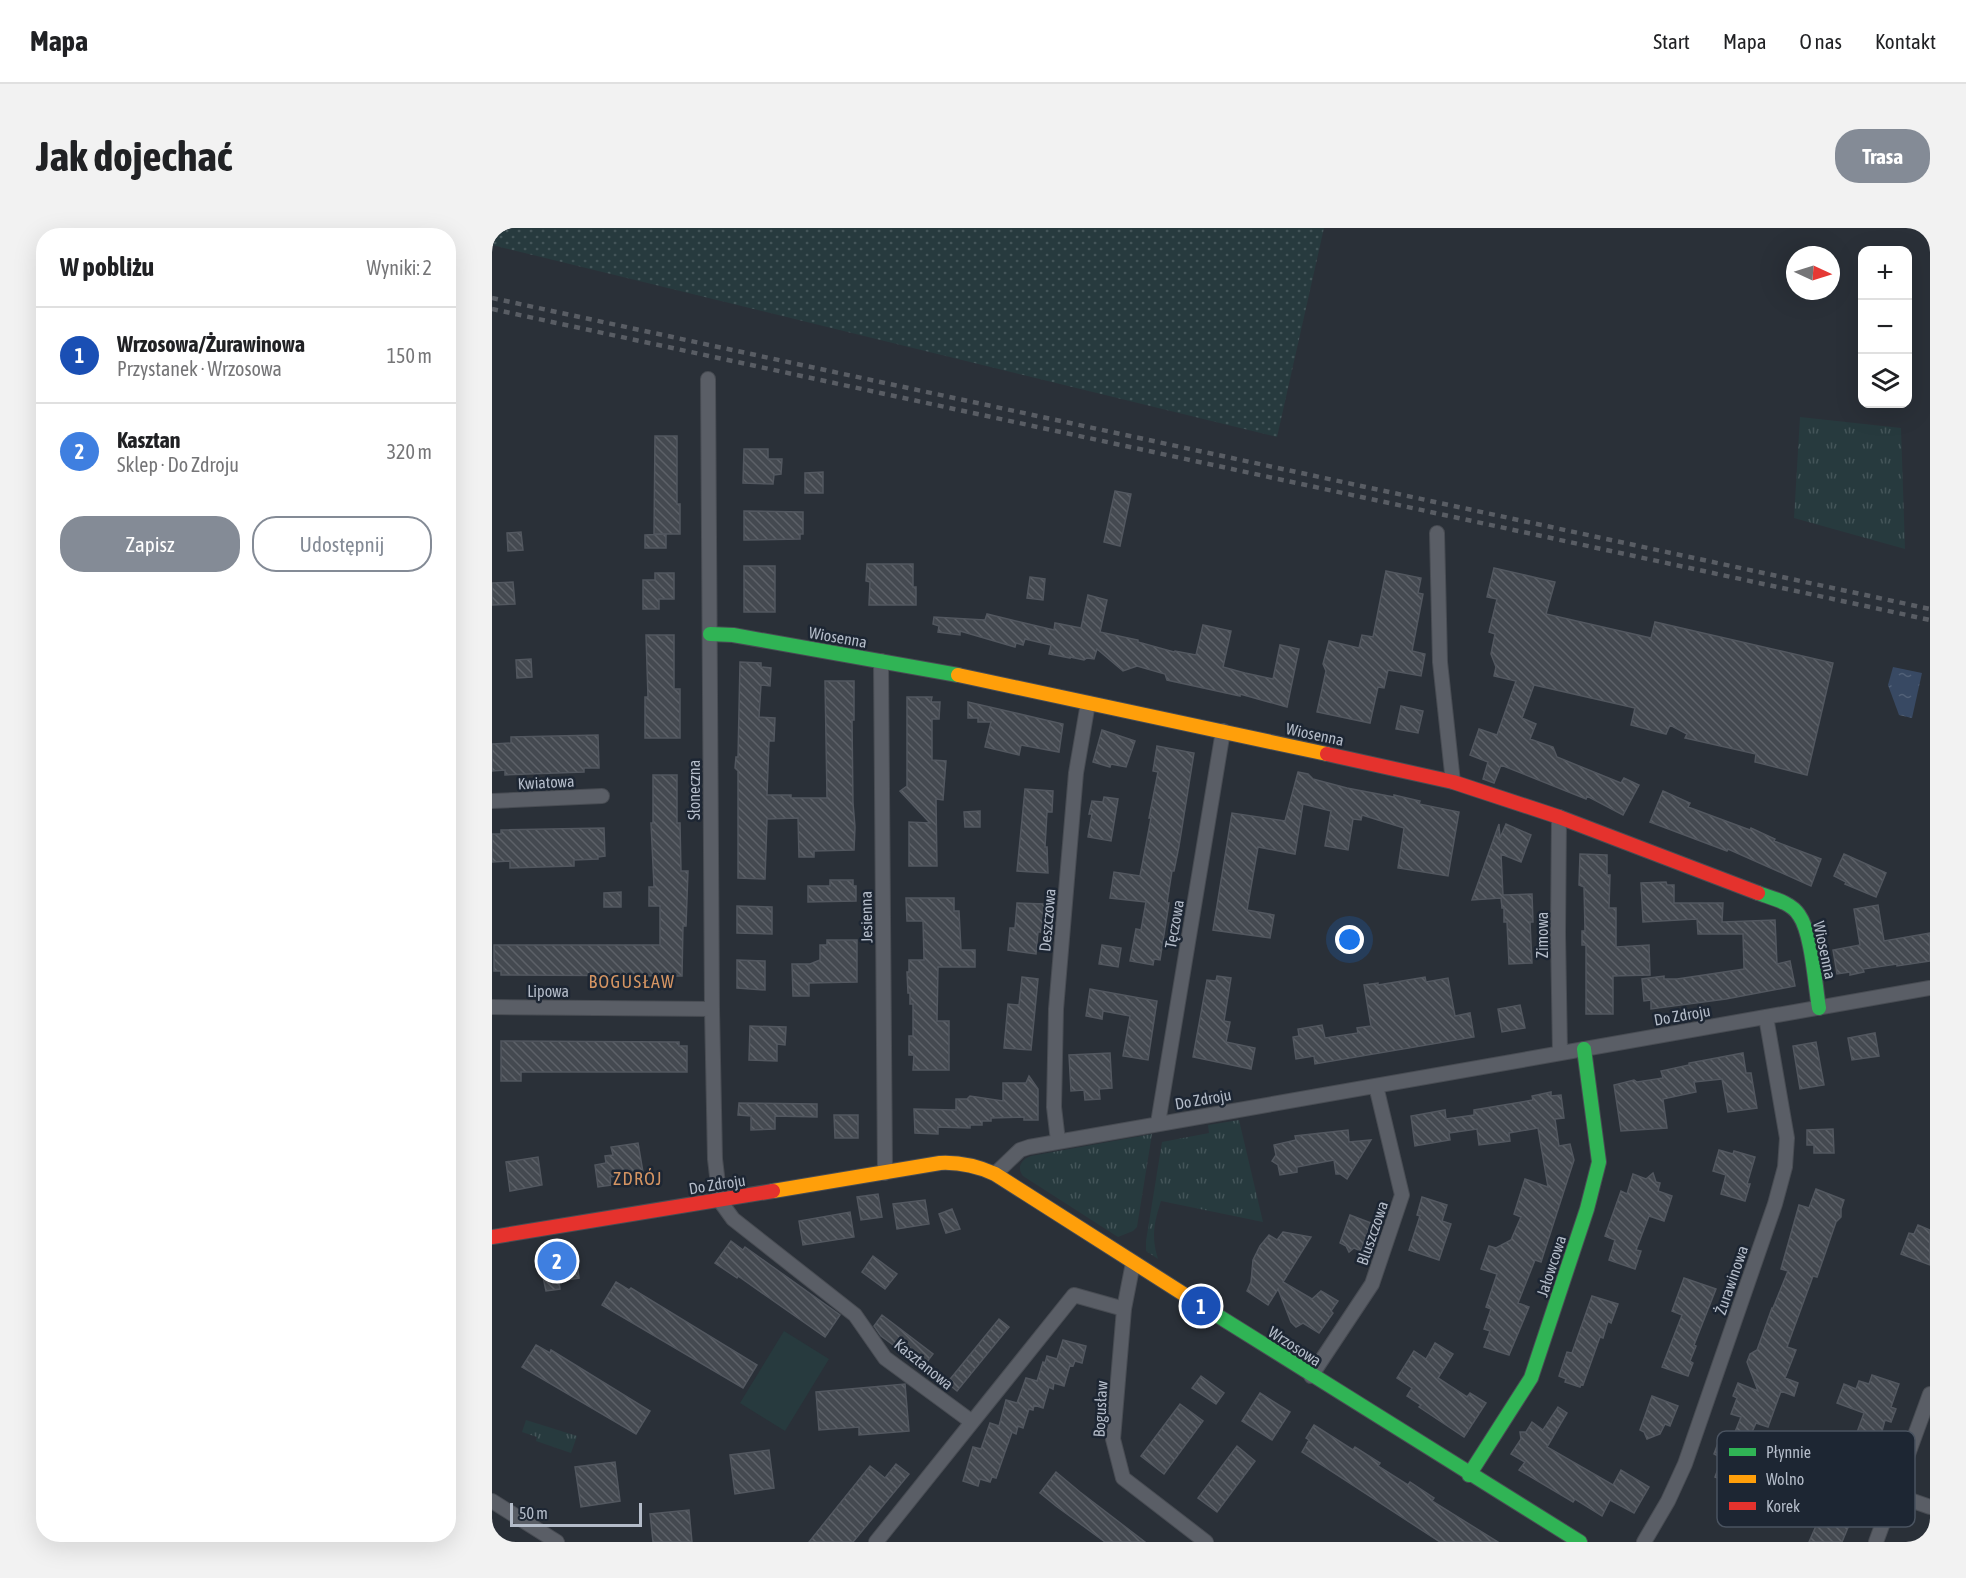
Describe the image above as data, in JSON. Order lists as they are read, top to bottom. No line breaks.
{"streets":{"street":["Wiosenna","Kwiatowa","Słoneczna","Jesienna","Deszczowa","Tęczowa","Zimowa","Lipowa","Do Zdroju","Bluszczowa","Jałowcowa","Żurawinowa","Wrzosowa","Kasztanowa","Bogusław"]},"crossings":[["Wiosenna","Słoneczna"],["Wiosenna","Jesienna"],["Wiosenna","Deszczowa"],["Wiosenna","Tęczowa"],["Wiosenna","Zimowa"],["Wiosenna","Do Zdroju"],["Słoneczna","Lipowa"],["Słoneczna","Do Zdroju"],["Słoneczna","Kasztanowa"],["Jesienna","Do Zdroju"],["Deszczowa","Do Zdroju"],["Tęczowa","Do Zdroju"],["Zimowa","Do Zdroju"],["Do Zdroju","Bluszczowa"],["Do Zdroju","Jałowcowa"],["Do Zdroju","Żurawinowa"],["Do Zdroju","Wrzosowa"],["Do Zdroju","Kasztanowa"],["Bluszczowa","Wrzosowa"],["Jałowcowa","Wrzosowa"],["Wrzosowa","Bogusław"]],"districts":["BOGUSŁAW","ZDRÓJ"],"legend":["Płynnie","Wolno","Korek"],"scale_bar":"50 m","north":"right","page":{"header":"Mapa","nav":["Start","Mapa","O nas","Kontakt"],"buttons":["Trasa",["Zapisz","Udostępnij"]],"title":"Jak dojechać","heading":["W pobliżu","Wyniki: 2"],"map_buttons":["+","−"],"list":[{"mark":"1","name":"Wrzosowa/Żurawinowa","note":"Przystanek · Wrzosowa","value":"150 m"},{"mark":"2","name":"Kasztan","note":"Sklep · Do Zdroju","value":"320 m"}],"pins":["2","1"],"scale":"50 m"}}
